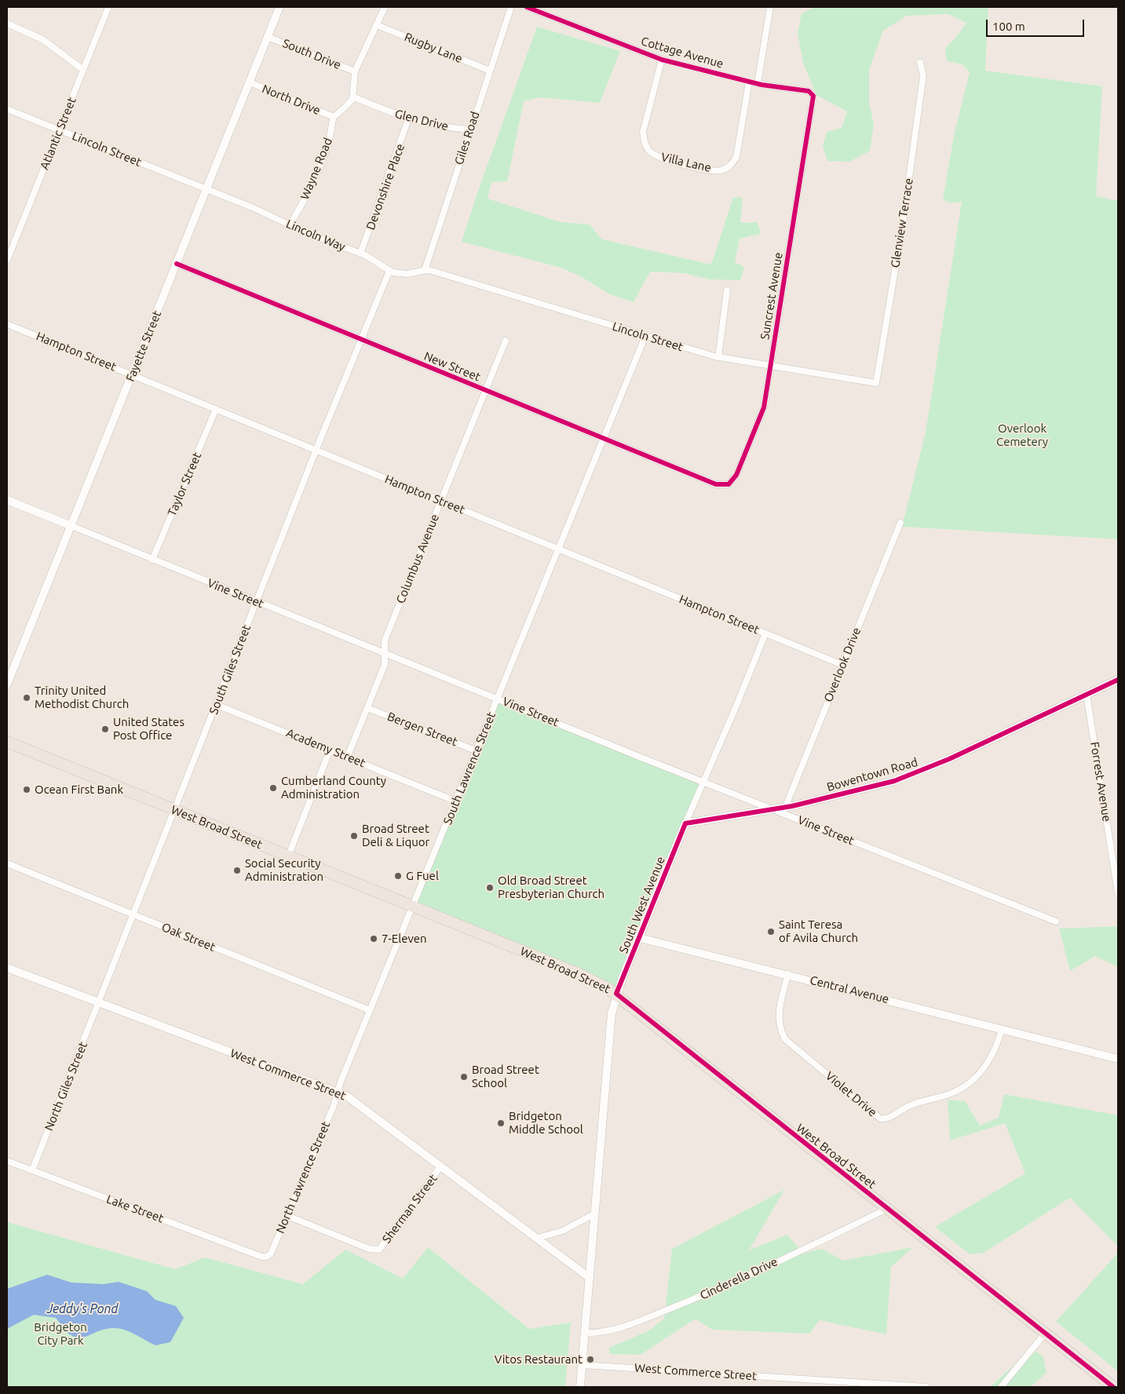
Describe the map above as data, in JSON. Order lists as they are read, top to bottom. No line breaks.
{"streets":{"highway":["West Broad Street"],"main road":["Fayette Street","Vine Street","Bowentown Road","South West Avenue","Central Avenue","West Commerce Street"],"street":["Rugby Lane","Cottage Avenue","South Drive","North Drive","Glen Drive","Atlantic Street","Giles Road","Lincoln Street","Villa Lane","Wayne Road","Devonshire Place","Glenview Terrace","Lincoln Way","Suncrest Avenue","Hampton Street","New Street","Taylor Street","Columbus Avenue","Overlook Drive","South Giles Street","Bergen Street","Academy Street","South Lawrence Street","Forrest Avenue","Oak Street","North Giles Street","Violet Drive","North Lawrence Street","Lake Street","Sherman Street","Cinderella Drive"]},"crossings":[["Rugby Lane","Giles Road"],["Cottage Avenue","Villa Lane"],["Cottage Avenue","Suncrest Avenue"],["South Drive","Fayette Street"],["North Drive","Wayne Road"],["North Drive","Fayette Street"],["Glen Drive","Giles Road"],["Glen Drive","Devonshire Place"],["Atlantic Street","Lincoln Street"],["Giles Road","Lincoln Street"],["Giles Road","Lincoln Way"],["Lincoln Street","Glenview Terrace"],["Lincoln Street","Lincoln Way"],["Lincoln Street","Suncrest Avenue"],["Lincoln Street","Fayette Street"],["Lincoln Street","South Lawrence Street"],["Wayne Road","Lincoln Way"],["Devonshire Place","Lincoln Way"],["Lincoln Way","Fayette Street"],["Lincoln Way","South Giles Street"],["Suncrest Avenue","New Street"],["Fayette Street","Hampton Street"],["Fayette Street","New Street"],["Fayette Street","Vine Street"],["Hampton Street","Taylor Street"],["Hampton Street","Columbus Avenue"],["Hampton Street","Overlook Drive"],["Hampton Street","South Giles Street"],["Hampton Street","South Lawrence Street"],["Hampton Street","South West Avenue"],["New Street","Columbus Avenue"],["New Street","South Giles Street"],["New Street","South Lawrence Street"],["Taylor Street","Vine Street"],["Columbus Avenue","Vine Street"],["Columbus Avenue","Bergen Street"],["Columbus Avenue","Academy Street"],["Vine Street","South Giles Street"],["Vine Street","South Lawrence Street"],["Vine Street","Bowentown Road"],["Vine Street","South West Avenue"],["Overlook Drive","Bowentown Road"],["South Giles Street","Academy Street"],["South Giles Street","West Broad Street"],["South Giles Street","Oak Street"],["South Giles Street","West Commerce Street"],["South Giles Street","North Giles Street"],["Bergen Street","South Lawrence Street"],["Academy Street","South Lawrence Street"],["South Lawrence Street","West Broad Street"],["South Lawrence Street","Oak Street"],["South Lawrence Street","West Commerce Street"],["South Lawrence Street","North Lawrence Street"],["Bowentown Road","Forrest Avenue"],["Bowentown Road","South West Avenue"],["West Broad Street","South West Avenue"],["West Broad Street","Cinderella Drive"],["South West Avenue","Central Avenue"],["South West Avenue","West Commerce Street"],["South West Avenue","Cinderella Drive"],["Central Avenue","Violet Drive"],["West Commerce Street","North Giles Street"],["West Commerce Street","North Lawrence Street"],["West Commerce Street","Sherman Street"],["North Giles Street","Lake Street"],["North Lawrence Street","Lake Street"],["North Lawrence Street","Sherman Street"]],"water":["Jeddy's Pond"],"parks":["Overlook Cemetery","Bridgeton City Park"],"places":["Trinity United Methodist Church","United States Post Office","Cumberland County Administration","Ocean First Bank","Broad Street Deli & Liquor","Social Security Administration","G Fuel","Old Broad Street Presbyterian Church","Saint Teresa of Avila Church","7-Eleven","Broad Street School","Bridgeton Middle School","Vitos Restaurant"],"scale_bar":"100 m"}
